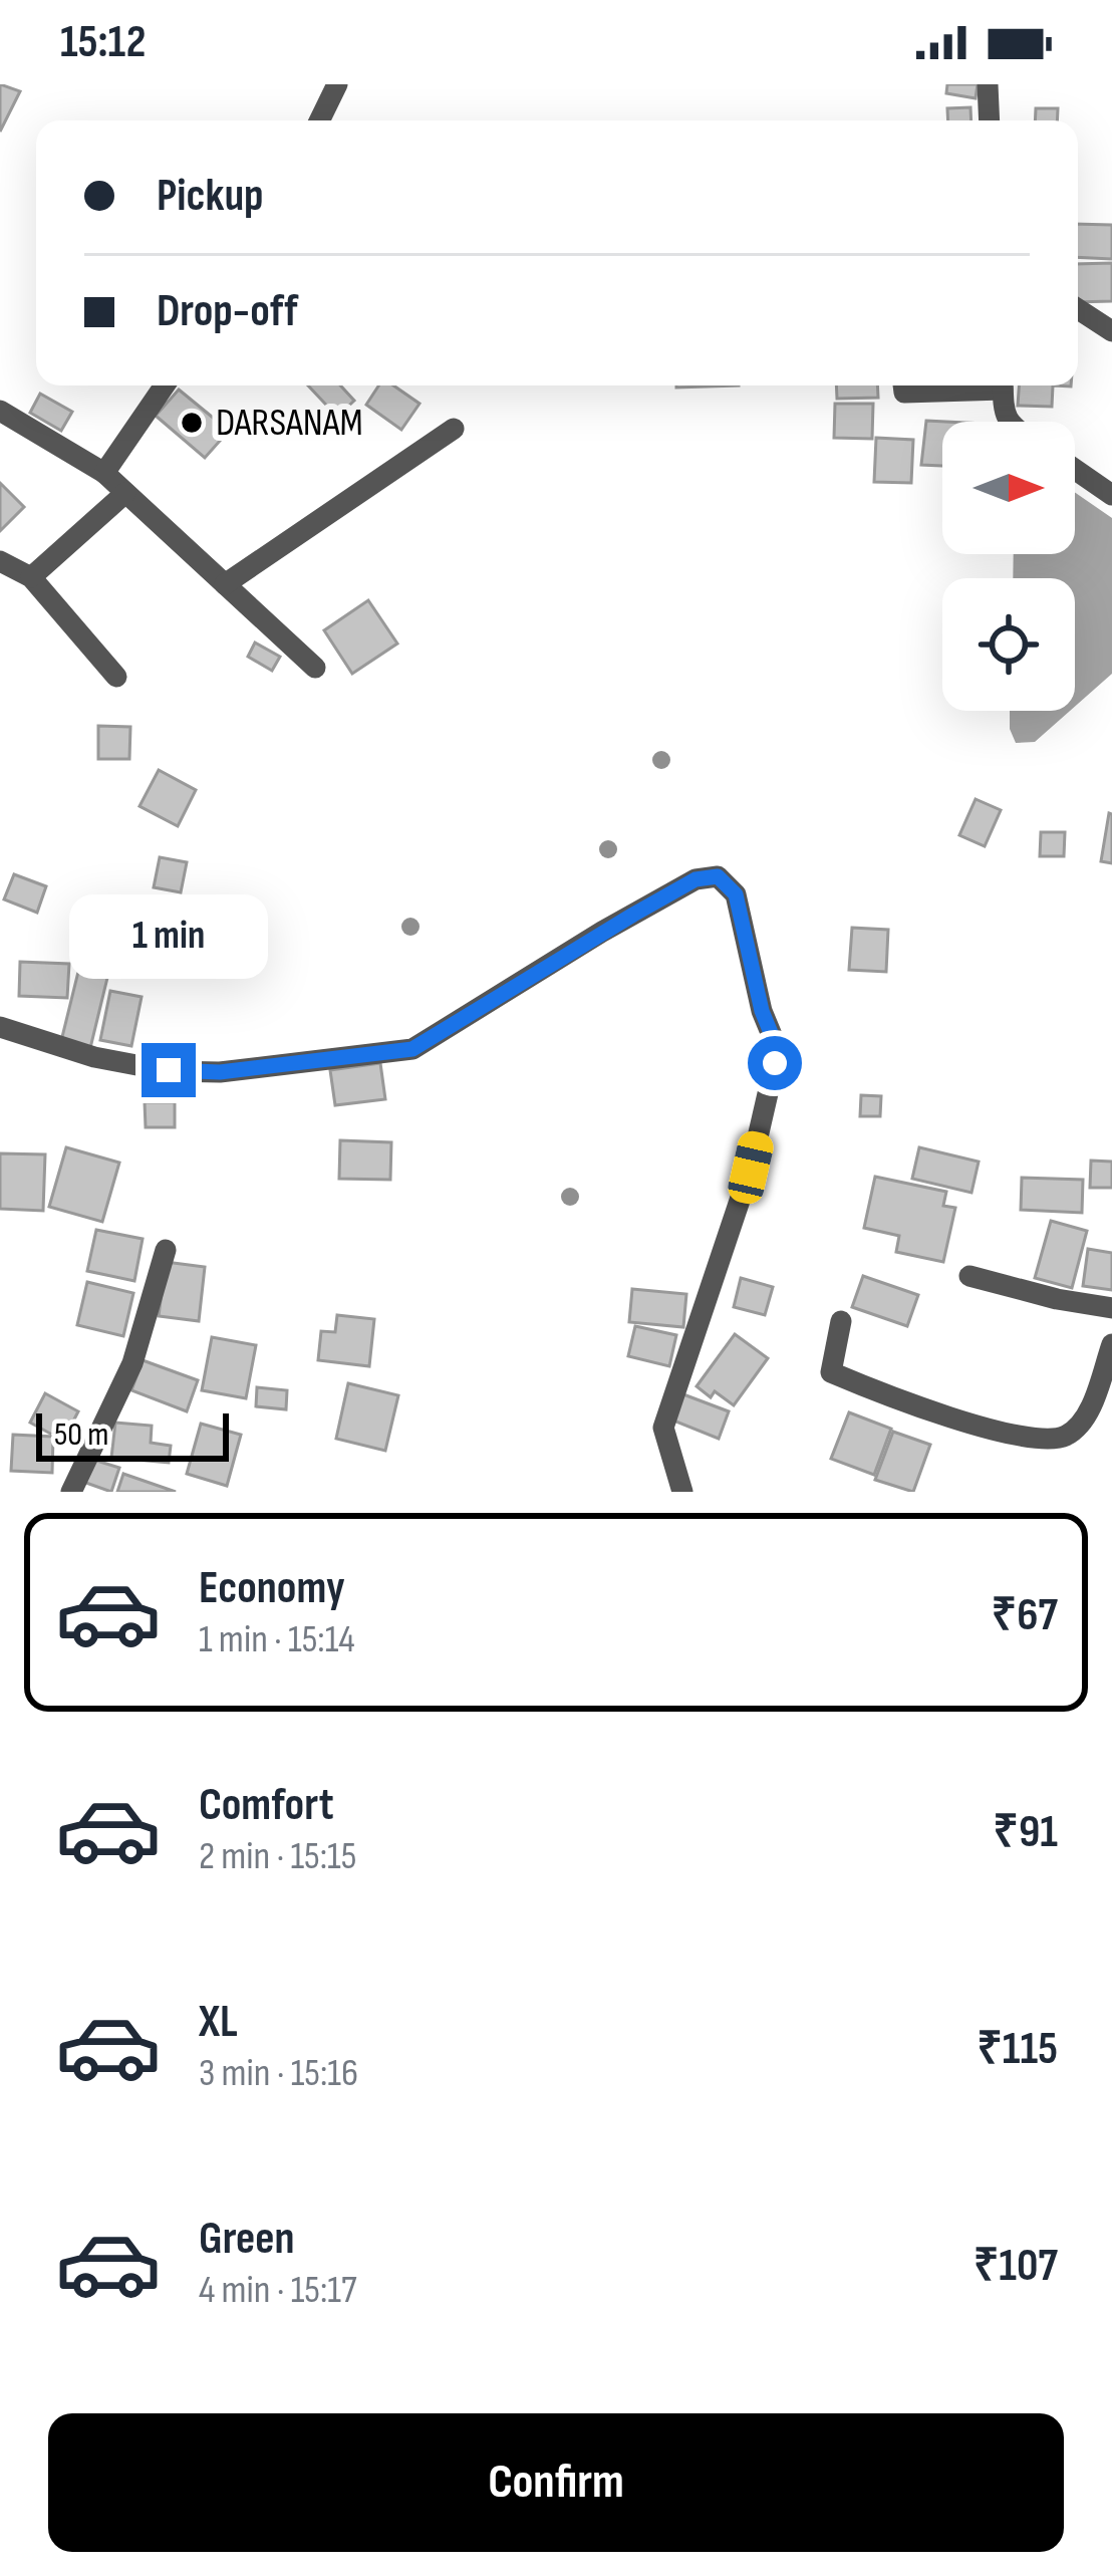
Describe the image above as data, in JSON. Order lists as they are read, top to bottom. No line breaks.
{"places":["DARSANAM"],"scale_bar":"50 m","north":"right","page":{"status":"15:12","banner":["Pickup","Drop-off"],"bubble":"1 min","scale":"50 m","list":[{"name":"Economy","note":"1 min · 15:14","value":"₹67"},{"name":"Comfort","note":"2 min · 15:15","value":"₹91"},{"name":"XL","note":"3 min · 15:16","value":"₹115"},{"name":"Green","note":"4 min · 15:17","value":"₹107"}],"buttons":"Confirm"}}
